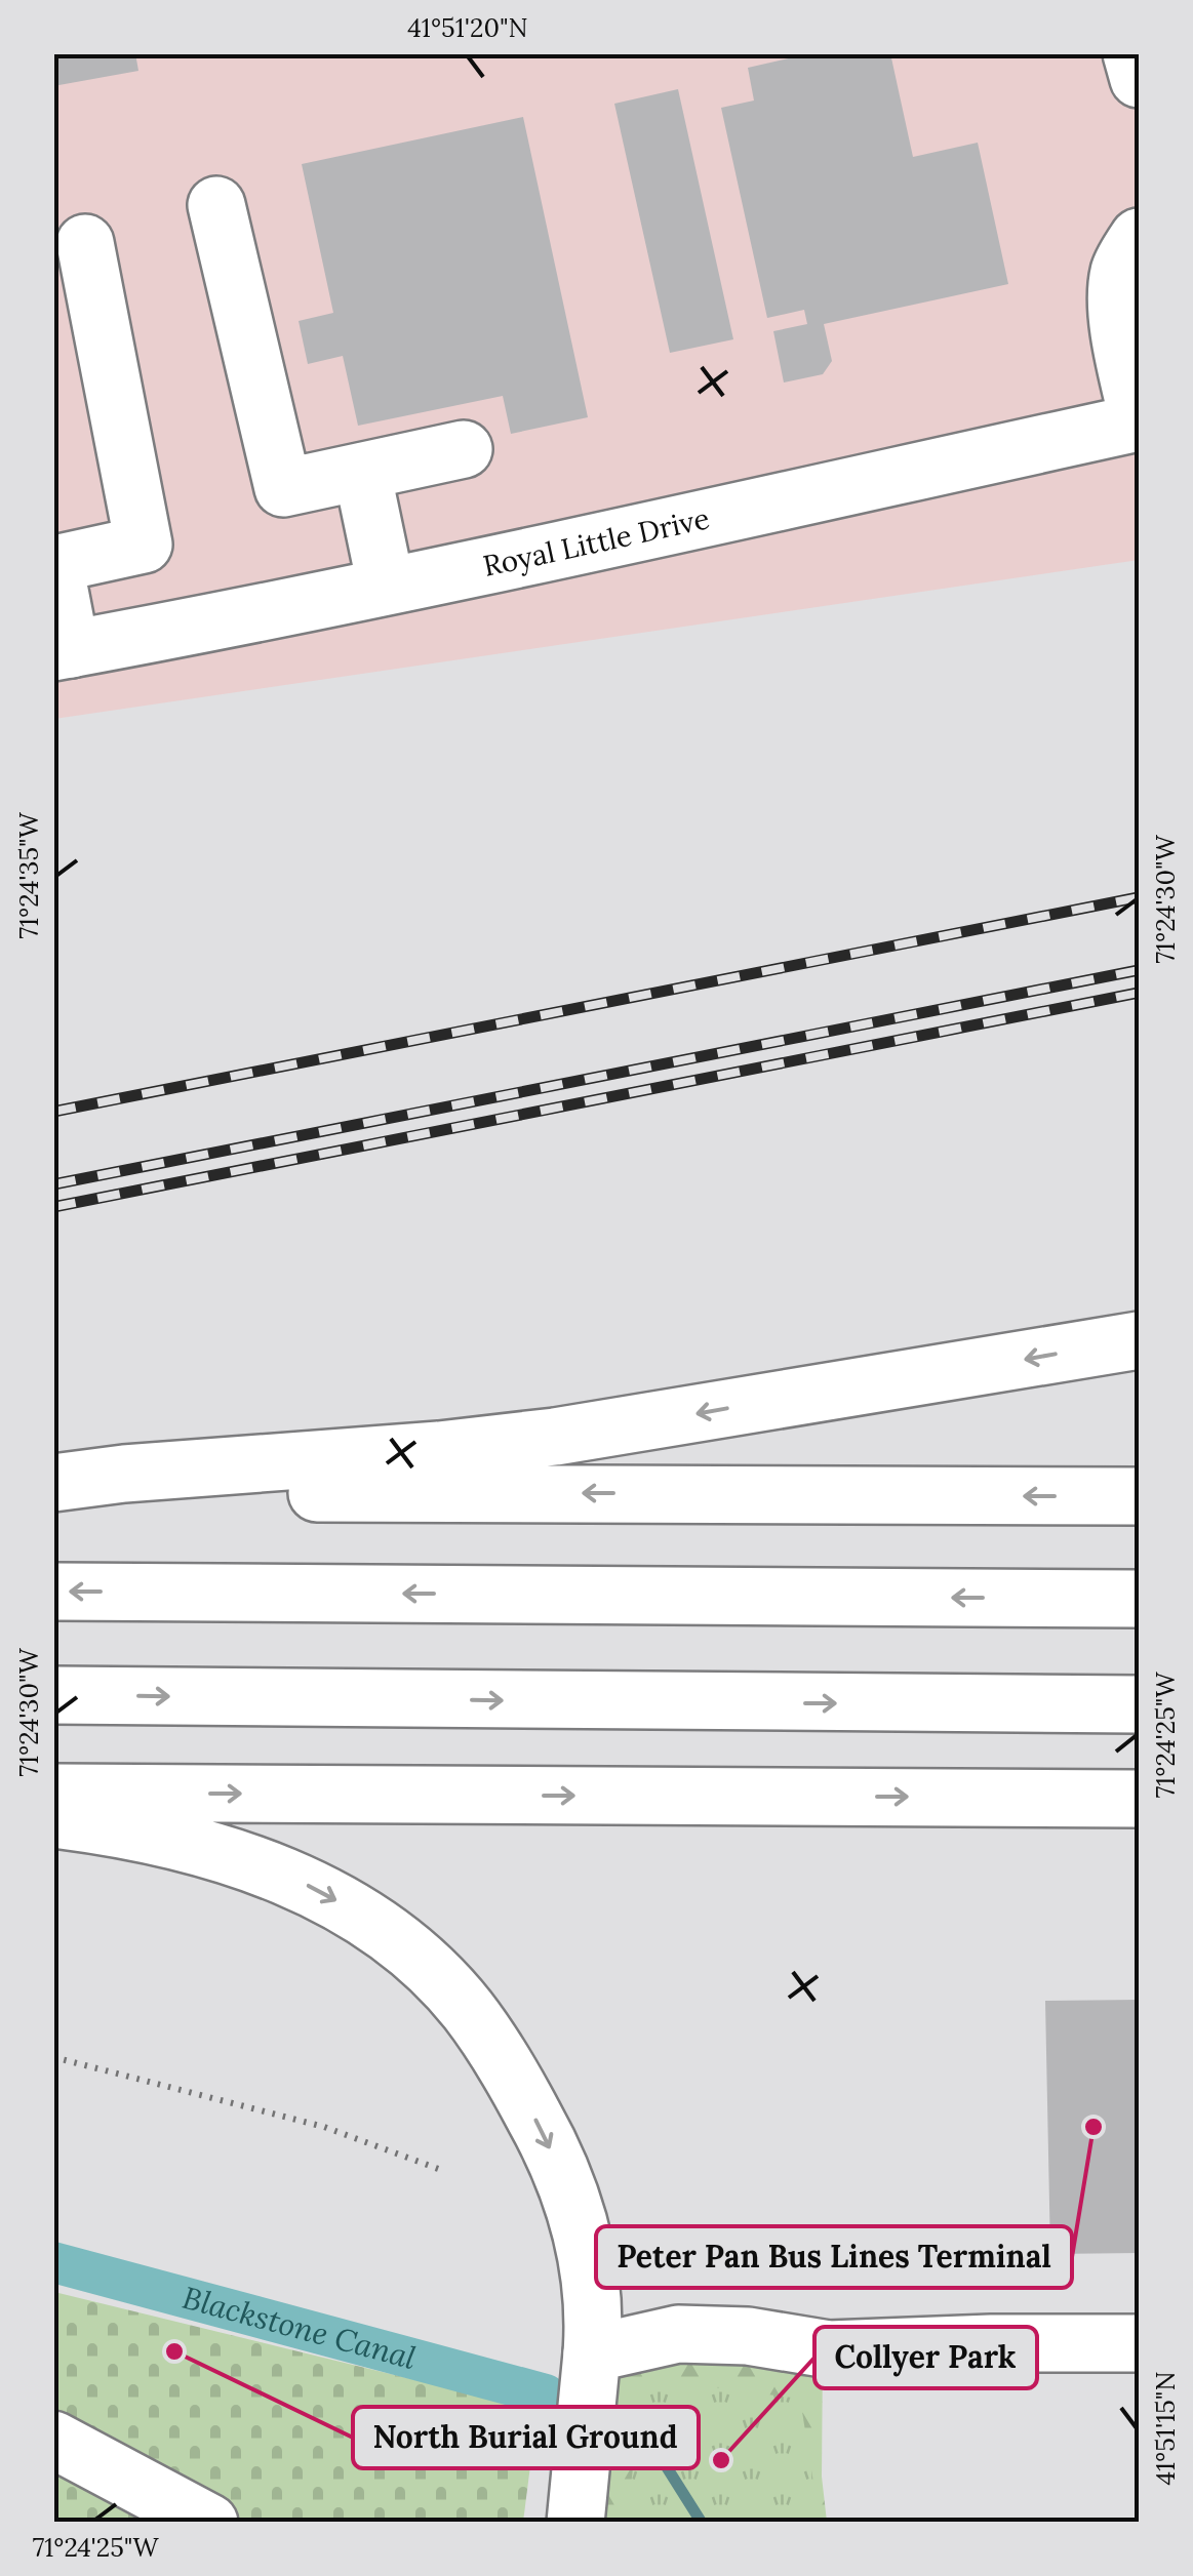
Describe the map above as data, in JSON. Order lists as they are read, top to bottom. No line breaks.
{"streets":{"main road":["Royal Little Drive"]},"water":["Blackstone Canal"],"places":["Peter Pan Bus Lines Terminal","North Burial Ground","Collyer Park"],"coordinates":["41°51'20\"N","71°24'35\"W","71°24'30\"W","71°24'25\"W","41°51'15\"N"]}
